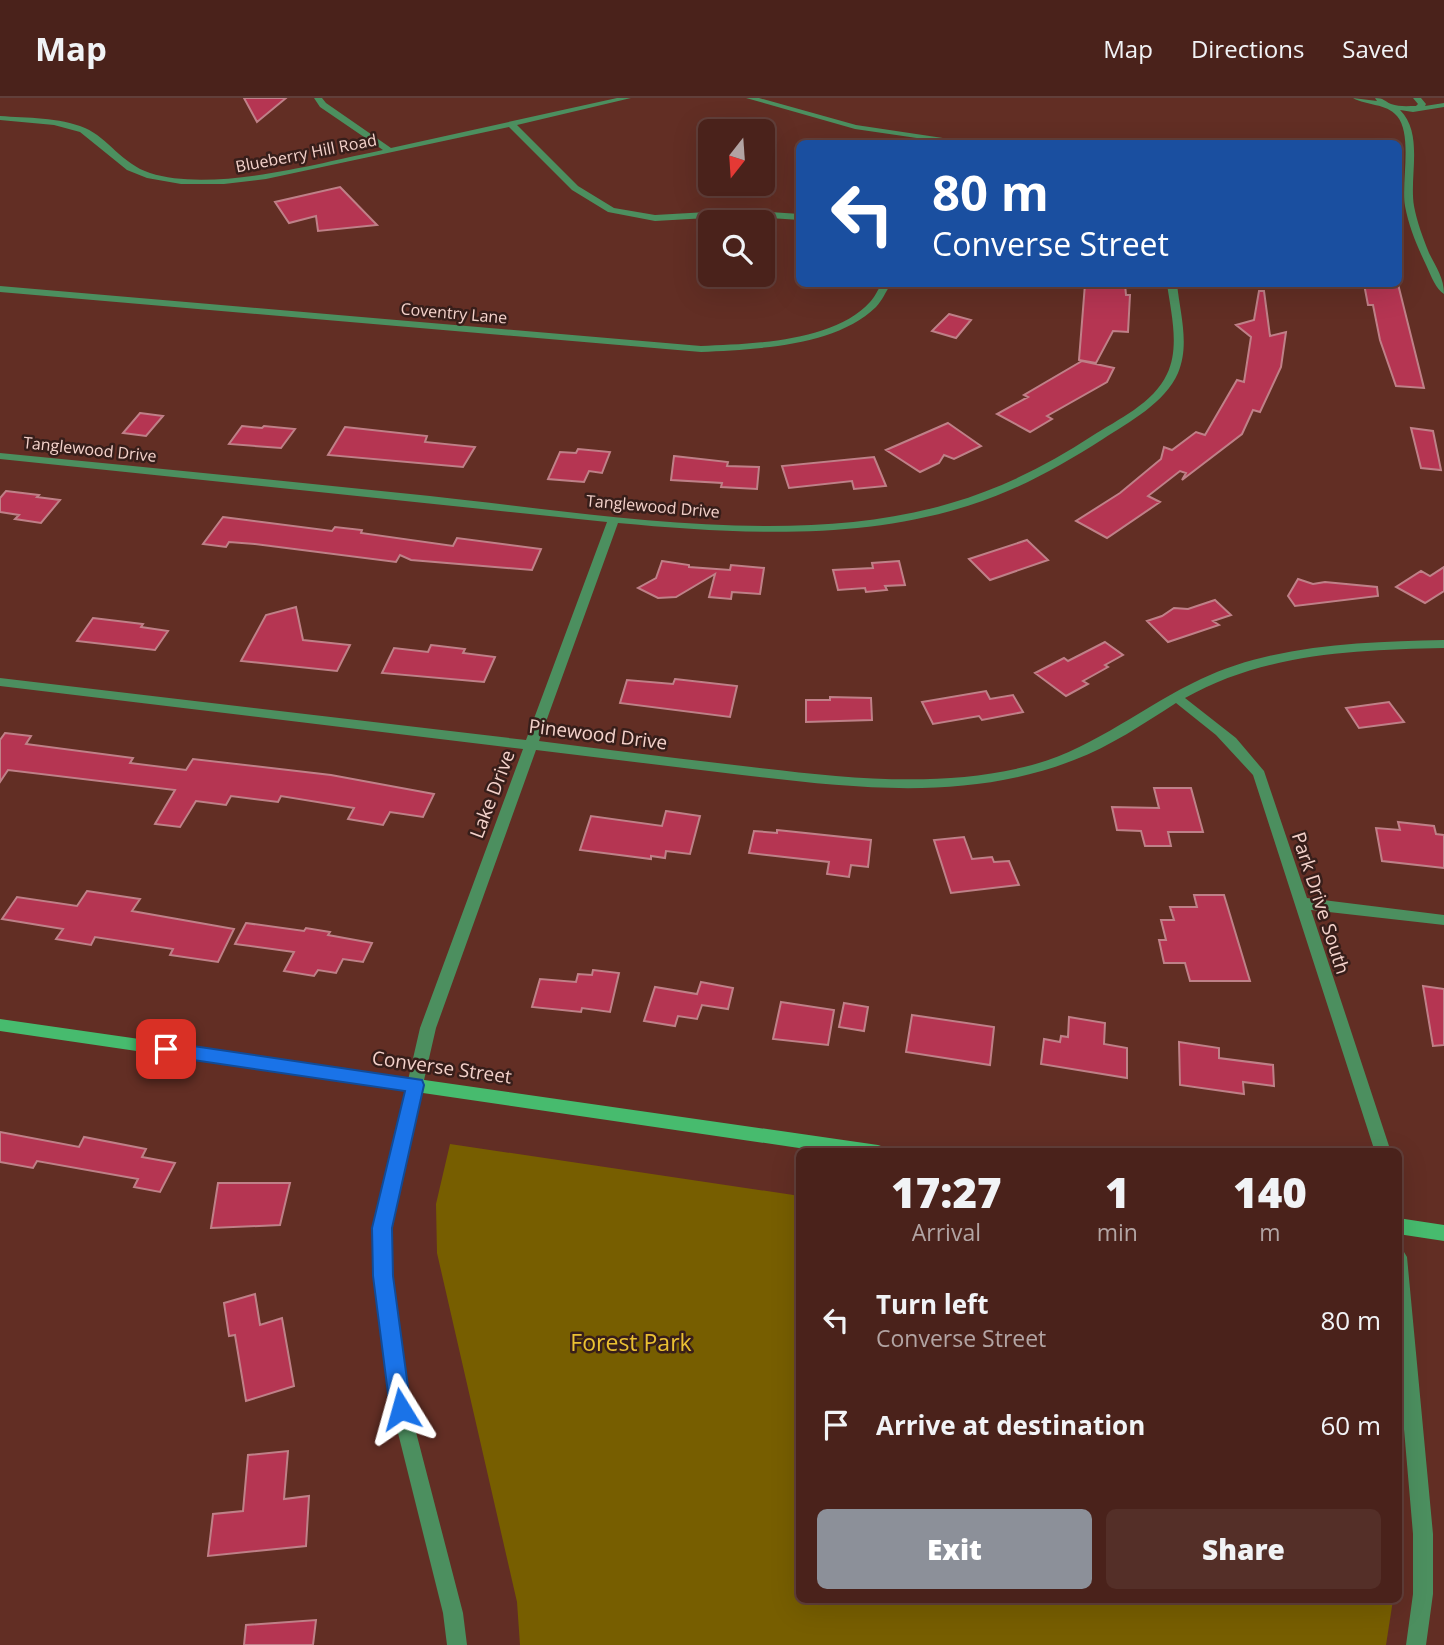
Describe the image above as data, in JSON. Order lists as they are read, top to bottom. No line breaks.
{"streets":{"main road":["Converse Street"],"street":["Blueberry Hill Road","Coventry Lane","Tanglewood Drive","Pinewood Drive","Lake Drive","Park Drive South"]},"crossings":[["Tanglewood Drive","Lake Drive"],["Pinewood Drive","Lake Drive"],["Pinewood Drive","Park Drive South"],["Lake Drive","Converse Street"]],"parks":["Forest Park"],"north":"bottom","page":{"header":"Map","nav":["Map","Directions","Saved"],"turn":["80 m","Converse Street"],"eta":["17:27","Arrival","1","min","140","m"],"list":[{"name":"Turn left","note":"Converse Street","value":"80 m"},{"name":"Arrive at destination","value":"60 m"}],"buttons":["Exit","Share"]}}
